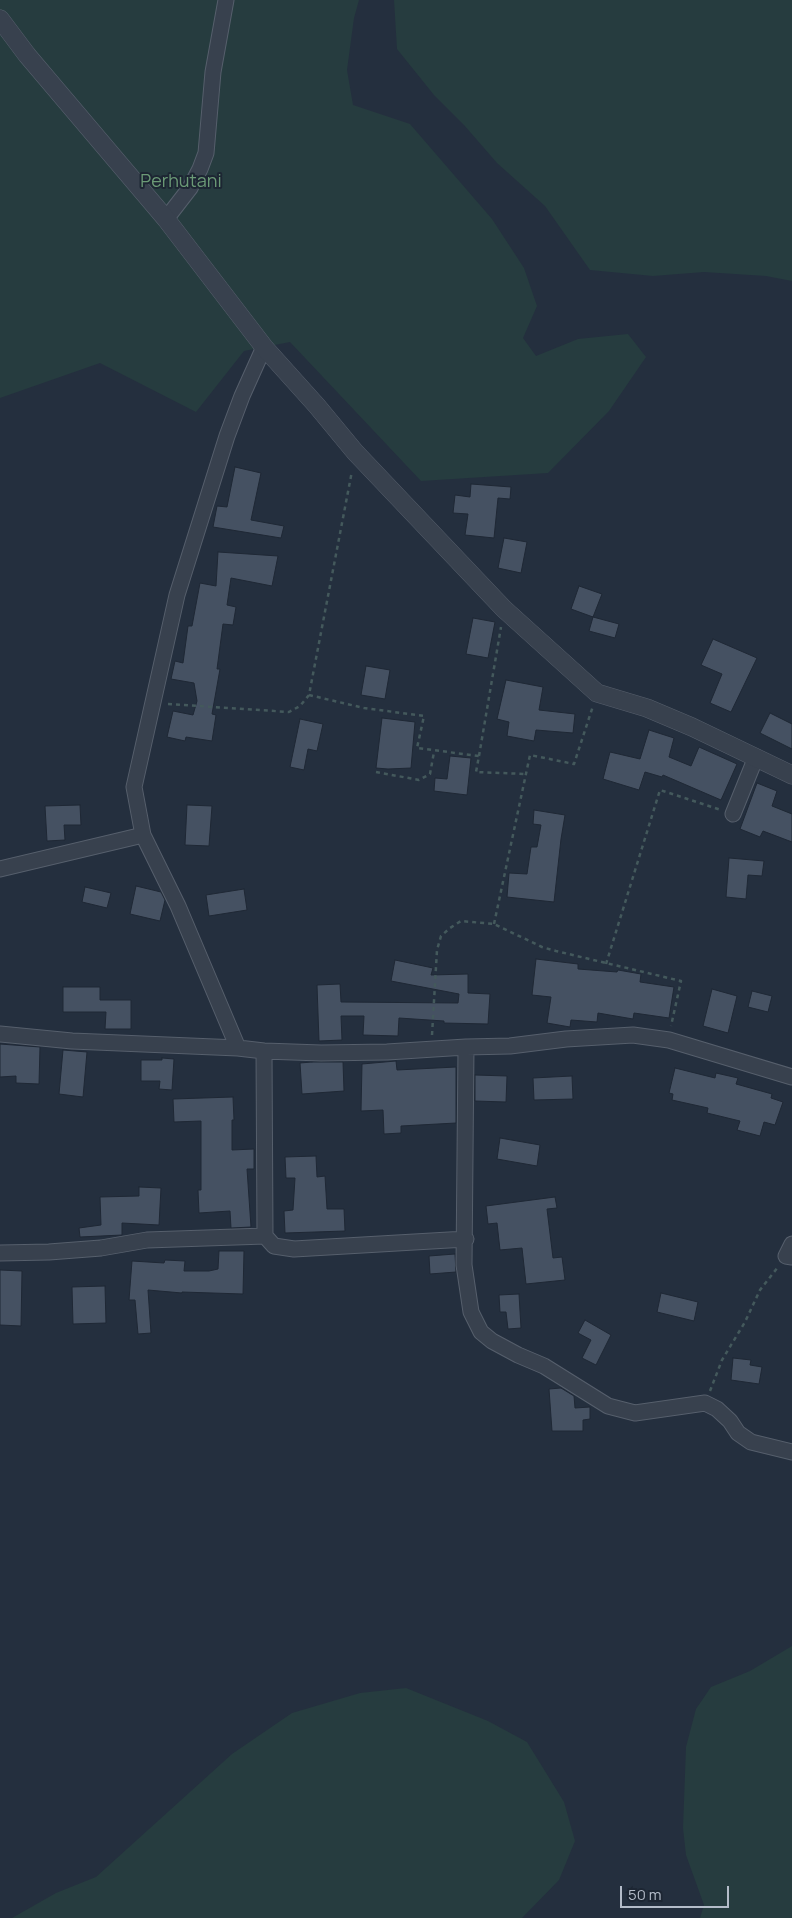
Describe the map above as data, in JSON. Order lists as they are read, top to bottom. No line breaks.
{"parks":["Perhutani"],"scale_bar":"50 m"}
